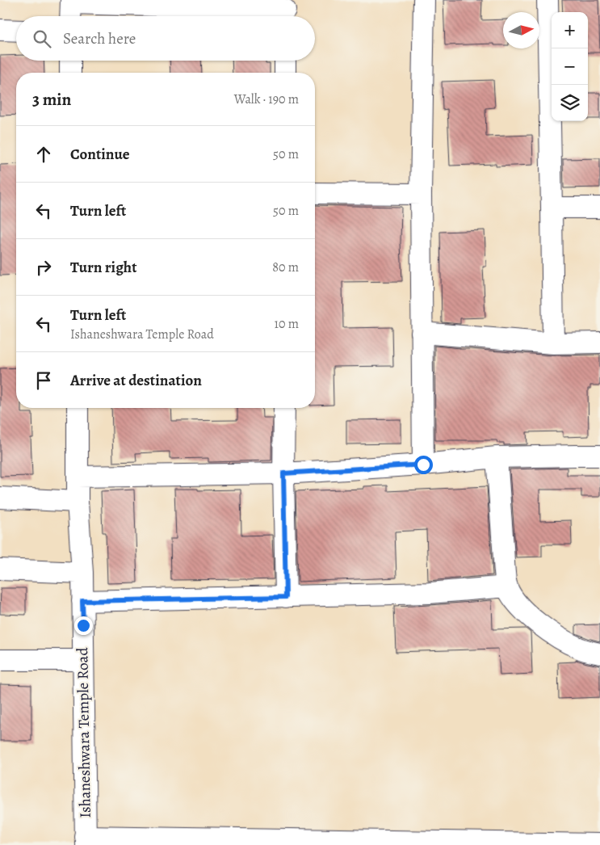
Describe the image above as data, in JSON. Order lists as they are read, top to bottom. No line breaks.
{"streets":{"street":["Ishaneshwara Temple Road"]},"north":"right","page":{"map_buttons":["+","−"],"search":"Search here","heading":["3 min","Walk · 190 m"],"list":[["Continue","50 m"],["Turn left","50 m"],["Turn right","80 m"],["Turn left","Ishaneshwara Temple Road","10 m"],"Arrive at destination"]}}
